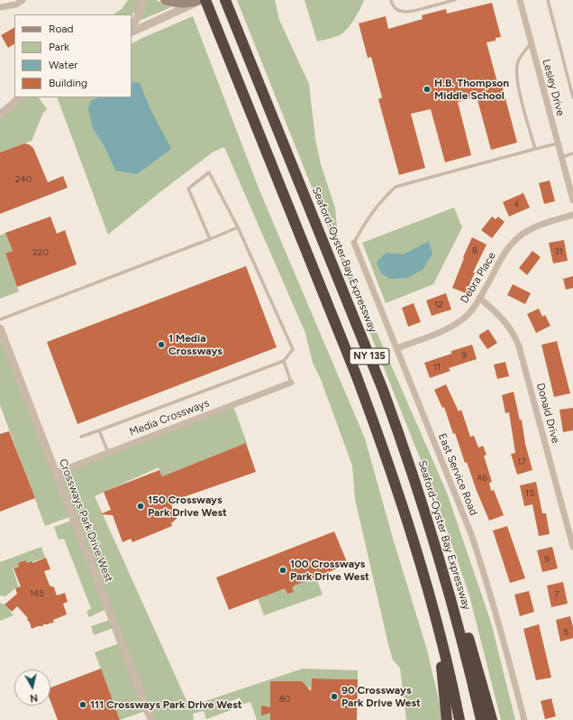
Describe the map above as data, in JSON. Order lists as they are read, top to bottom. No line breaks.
{"streets":{"highway":["Seaford-Oyster Bay Expressway","NY 135"],"street":["Lesley Drive","Debra Place","Donald Drive","Media Crossways","East Service Road","Crossways Park Drive West"]},"crossings":[["Debra Place","Donald Drive"],["Debra Place","East Service Road"],["Media Crossways","Crossways Park Drive West"]],"places":["H.B. Thompson Middle School","1 Media Crossways","150 Crossways Park Drive West","100 Crossways Park Drive West","90 Crossways Park Drive West","111 Crossways Park Drive West"],"house_numbers":["240","4","8","31","220","12","9","11","17","46","15","9","145","7","5","80"],"legend":["Road","Park","Water","Building"],"north":"bottom"}
